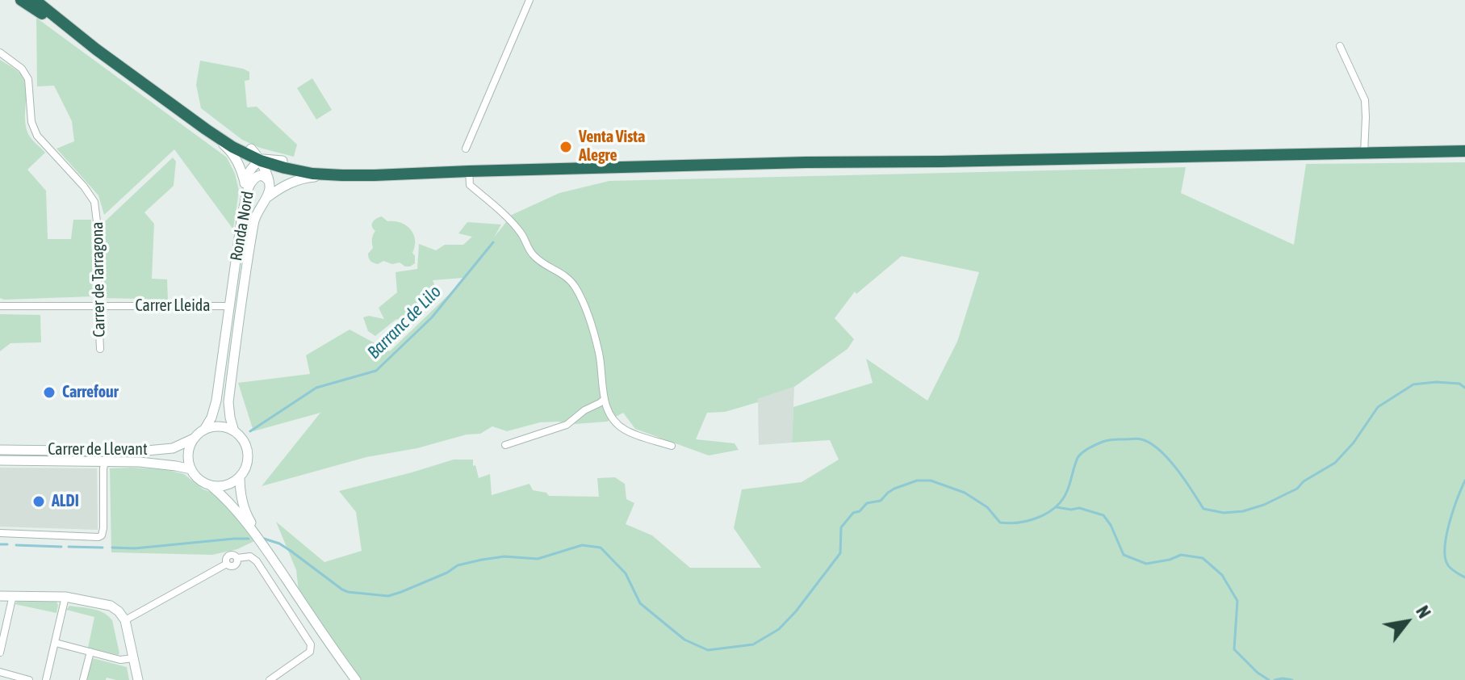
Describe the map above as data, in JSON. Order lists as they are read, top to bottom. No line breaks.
{"streets":{"main road":["Ronda Nord","Carrer de Llevant"],"street":["Carrer de Tarragona","Carrer Lleida"]},"crossings":[["Ronda Nord","Carrer Lleida"],["Ronda Nord","Carrer de Llevant"],["Carrer de Tarragona","Carrer Lleida"]],"water":["Barranc de Lilo"],"places":["Venta Vista Alegre","Carrefour","ALDI"],"north":"top right"}
